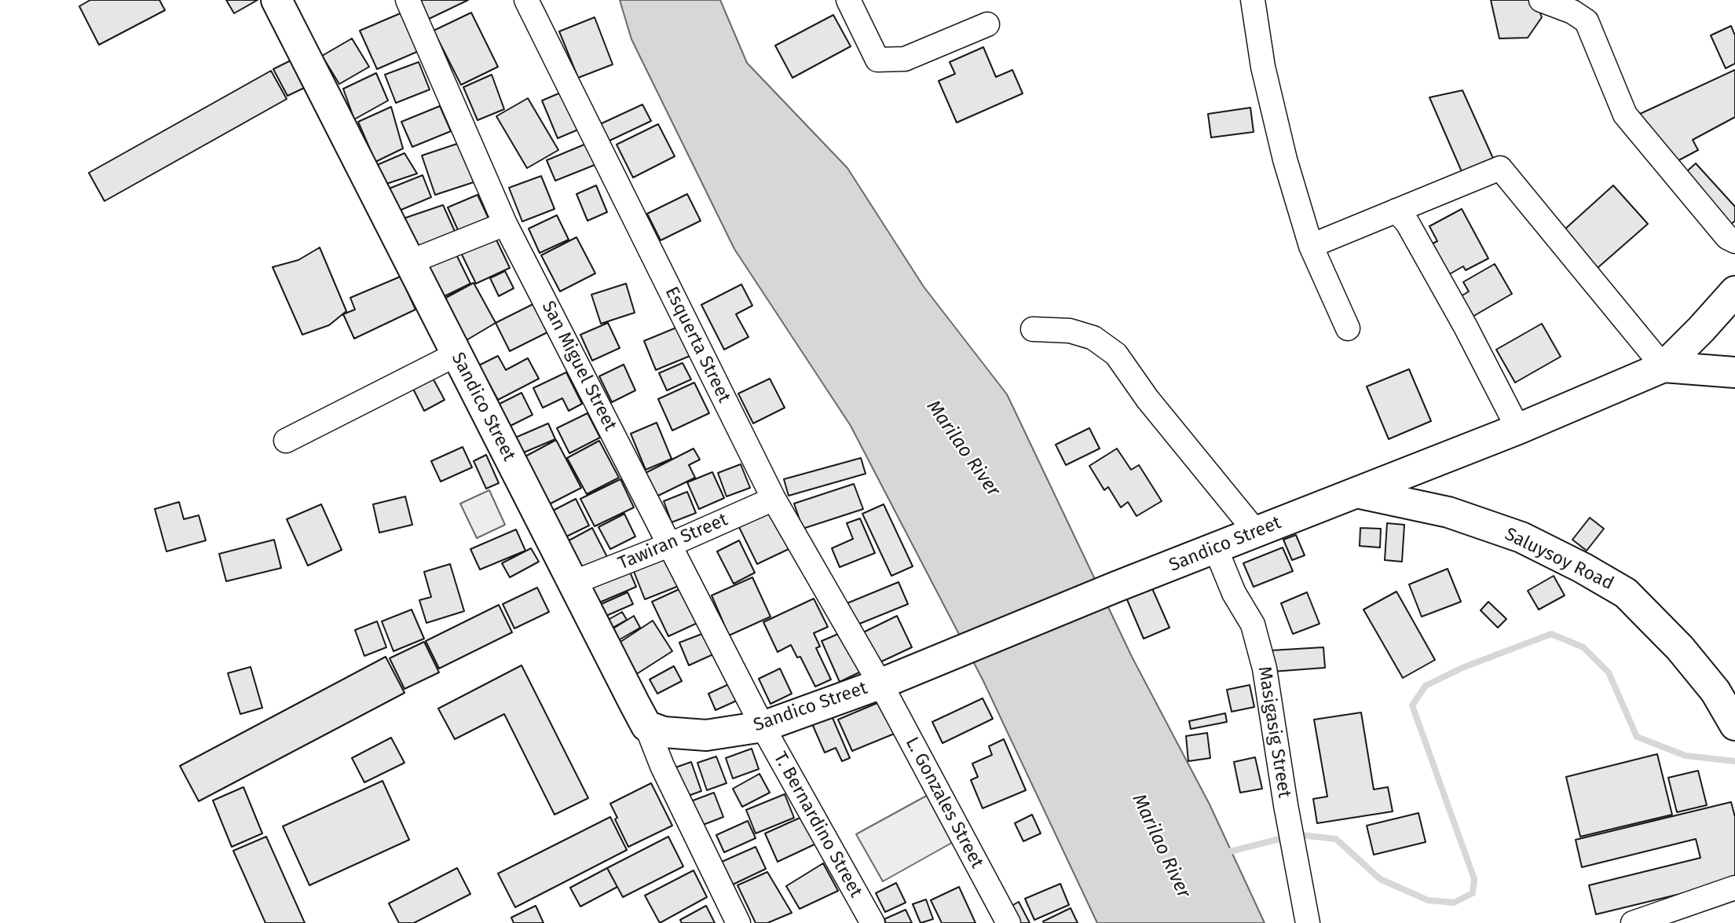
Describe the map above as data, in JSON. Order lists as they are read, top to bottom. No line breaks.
{"streets":{"main road":["Sandico Street","Saluysoy Road"],"street":["Esquerta Street","San Miguel Street","Tawiran Street","Masigasig Street","L. Gonzales Street","T. Bernardino Street"]},"crossings":[["Esquerta Street","Sandico Street"],["Esquerta Street","Tawiran Street"],["Esquerta Street","L. Gonzales Street"],["San Miguel Street","Sandico Street"],["San Miguel Street","Tawiran Street"],["San Miguel Street","T. Bernardino Street"],["Sandico Street","Tawiran Street"],["Sandico Street","Saluysoy Road"],["Sandico Street","Masigasig Street"],["Sandico Street","L. Gonzales Street"],["Sandico Street","T. Bernardino Street"]],"water":["Marilao River"]}
